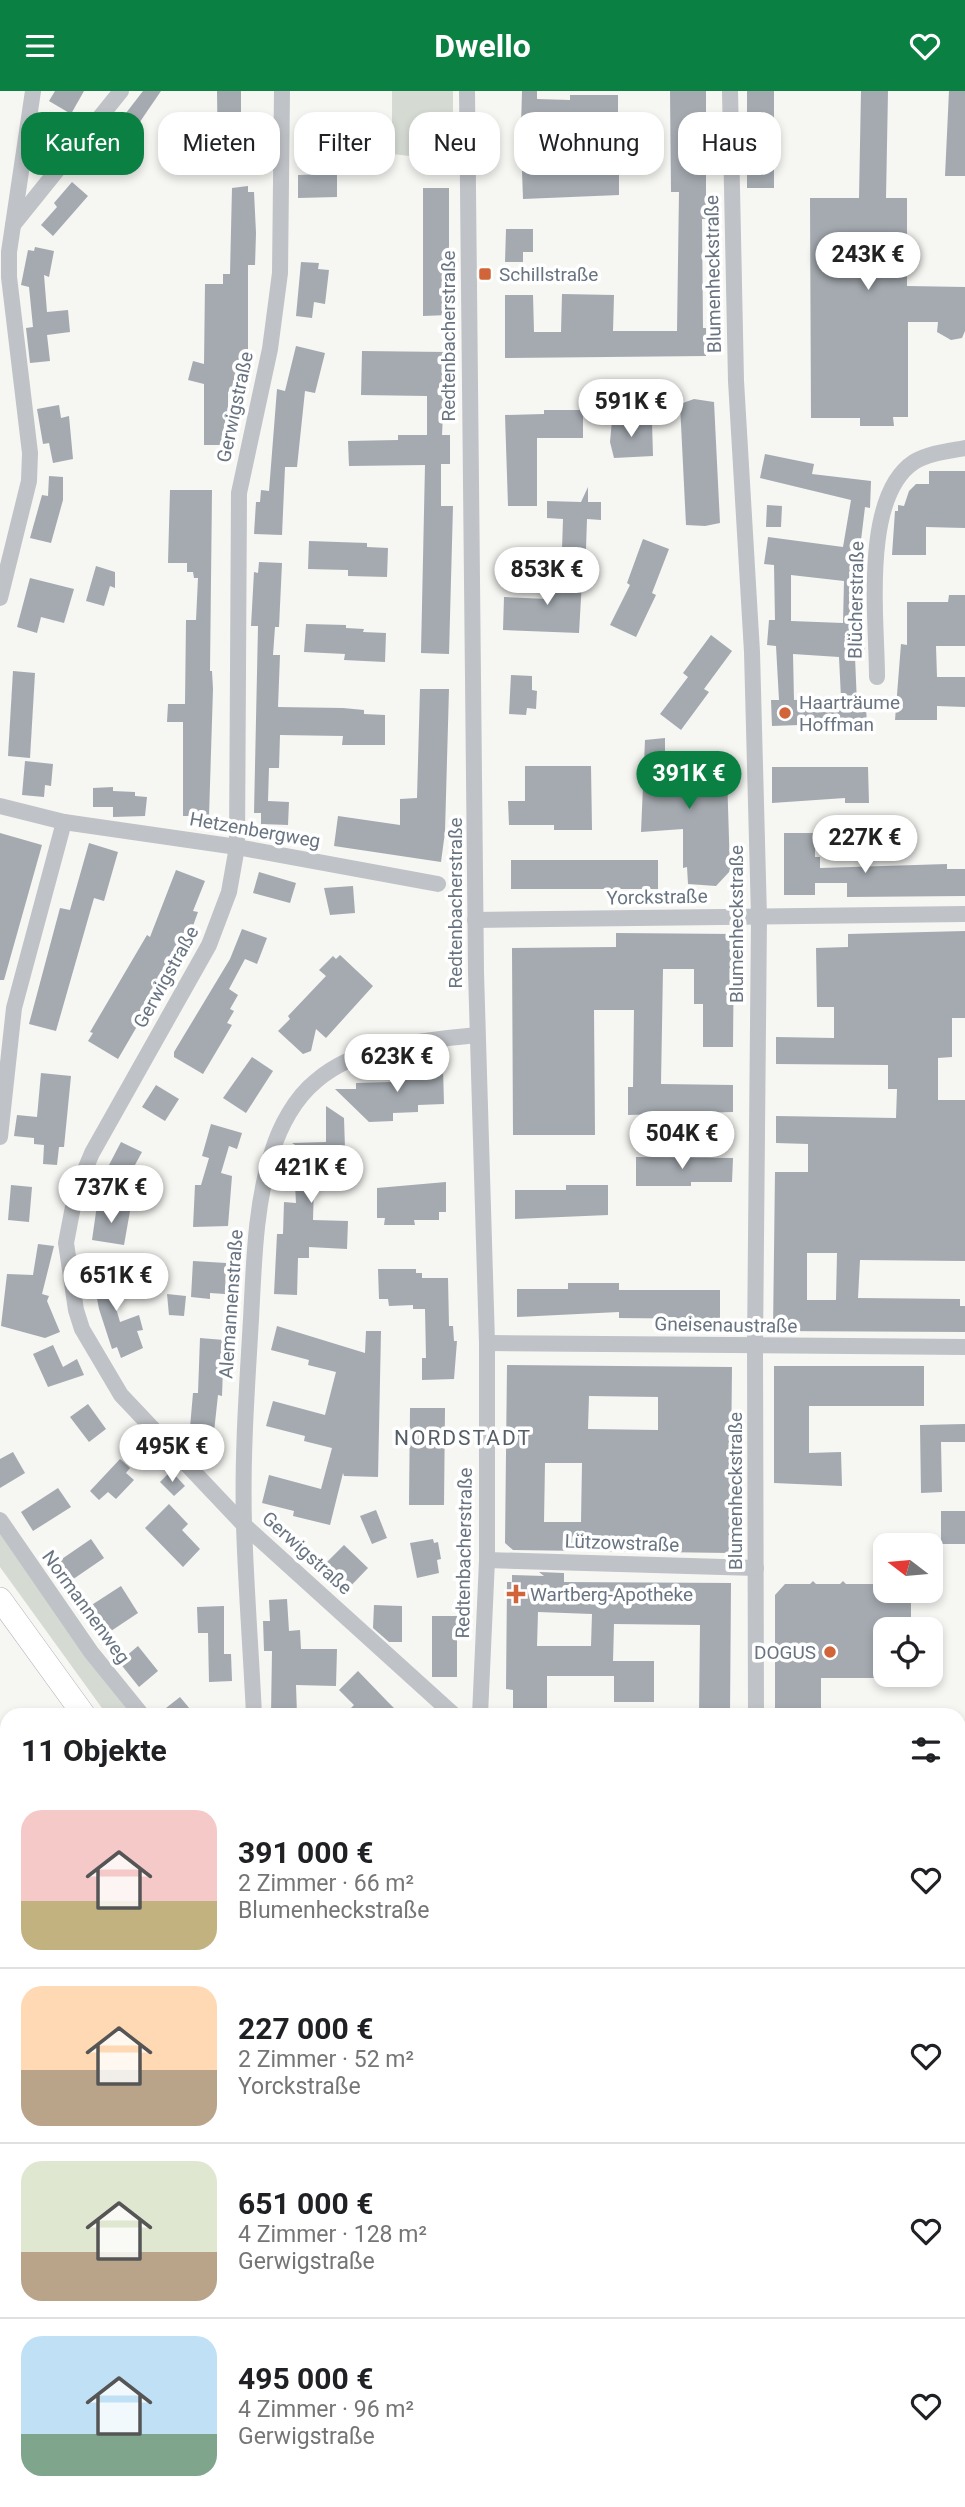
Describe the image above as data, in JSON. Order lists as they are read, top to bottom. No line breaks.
{"streets":{"street":["Blumenheckstraße","Redtenbacherstraße","Gerwigstraße","Blücherstraße","Hetzenbergweg","Yorckstraße","Alemannenstraße","Gneisenaustraße","Lützowstraße","Normannenweg"]},"crossings":[["Blumenheckstraße","Yorckstraße"],["Blumenheckstraße","Gneisenaustraße"],["Blumenheckstraße","Lützowstraße"],["Redtenbacherstraße","Yorckstraße"],["Redtenbacherstraße","Alemannenstraße"],["Redtenbacherstraße","Gneisenaustraße"],["Redtenbacherstraße","Lützowstraße"],["Gerwigstraße","Hetzenbergweg"],["Gerwigstraße","Alemannenstraße"]],"districts":["NORDSTADT"],"places":{"transit":["Schillstraße"],"other":["Haarträume Hoffman","DOGUS"],"health":["Wartberg-Apotheke"]},"north":"left","page":{"header":"Dwello","chip":["Kaufen","Mieten","Filter","Neu","Wohnung","Haus"],"price":["243K €","591K €","853K €","391K €","227K €","623K €","504K €","421K €","737K €","651K €","495K €"],"heading":"11 Objekte","list":[{"name":"391 000 €","note":"2 Zimmer · 66 m² · Blumenheckstraße"},{"name":"227 000 €","note":"2 Zimmer · 52 m² · Yorckstraße"},{"name":"651 000 €","note":"4 Zimmer · 128 m² · Gerwigstraße"},{"name":"495 000 €","note":"4 Zimmer · 96 m² · Gerwigstraße"}]}}
